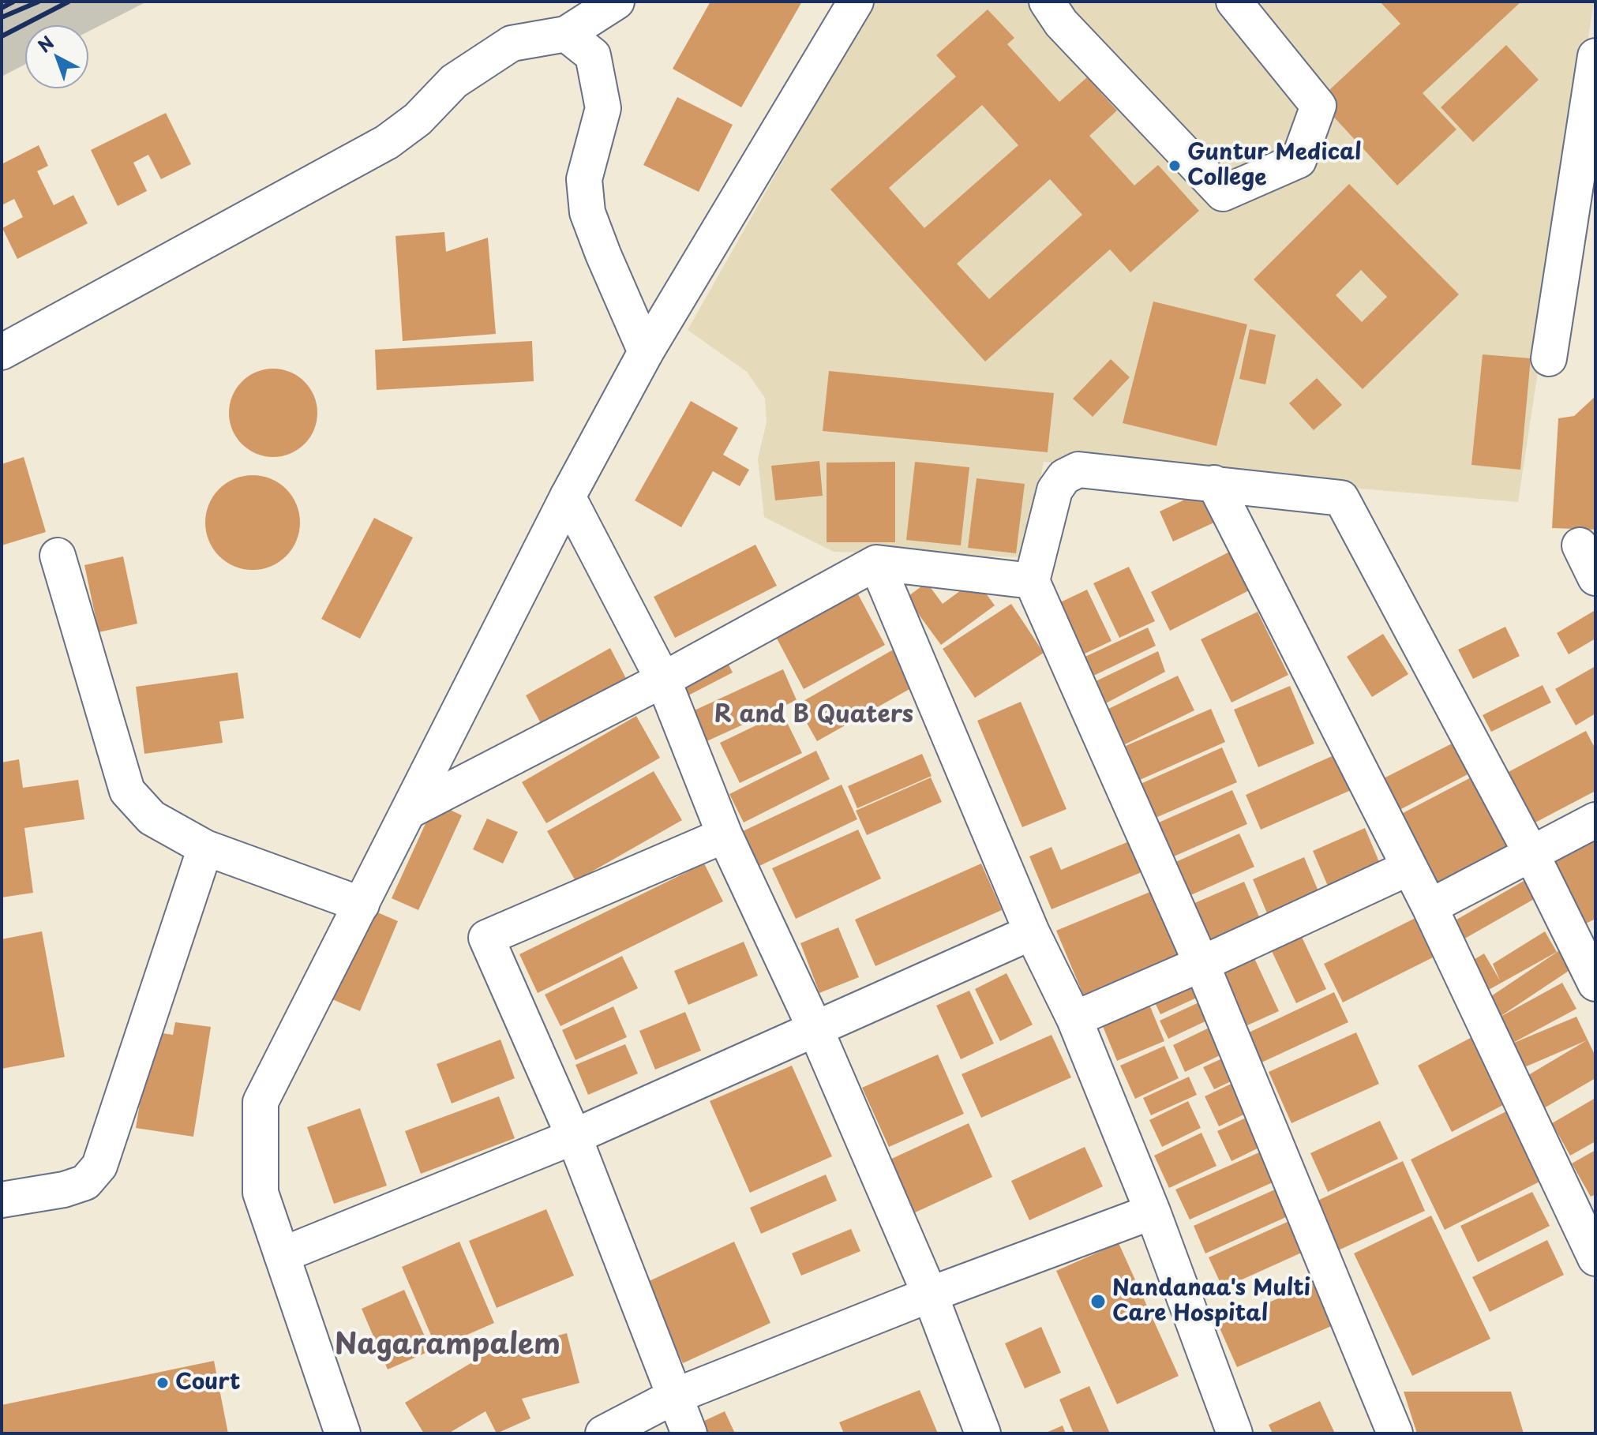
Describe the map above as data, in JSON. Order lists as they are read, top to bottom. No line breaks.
{"districts":["R and B Quaters","Nagarampalem"],"places":["Guntur Medical College","Nandanaa's Multi Care Hospital","Court"],"north":"top left"}
